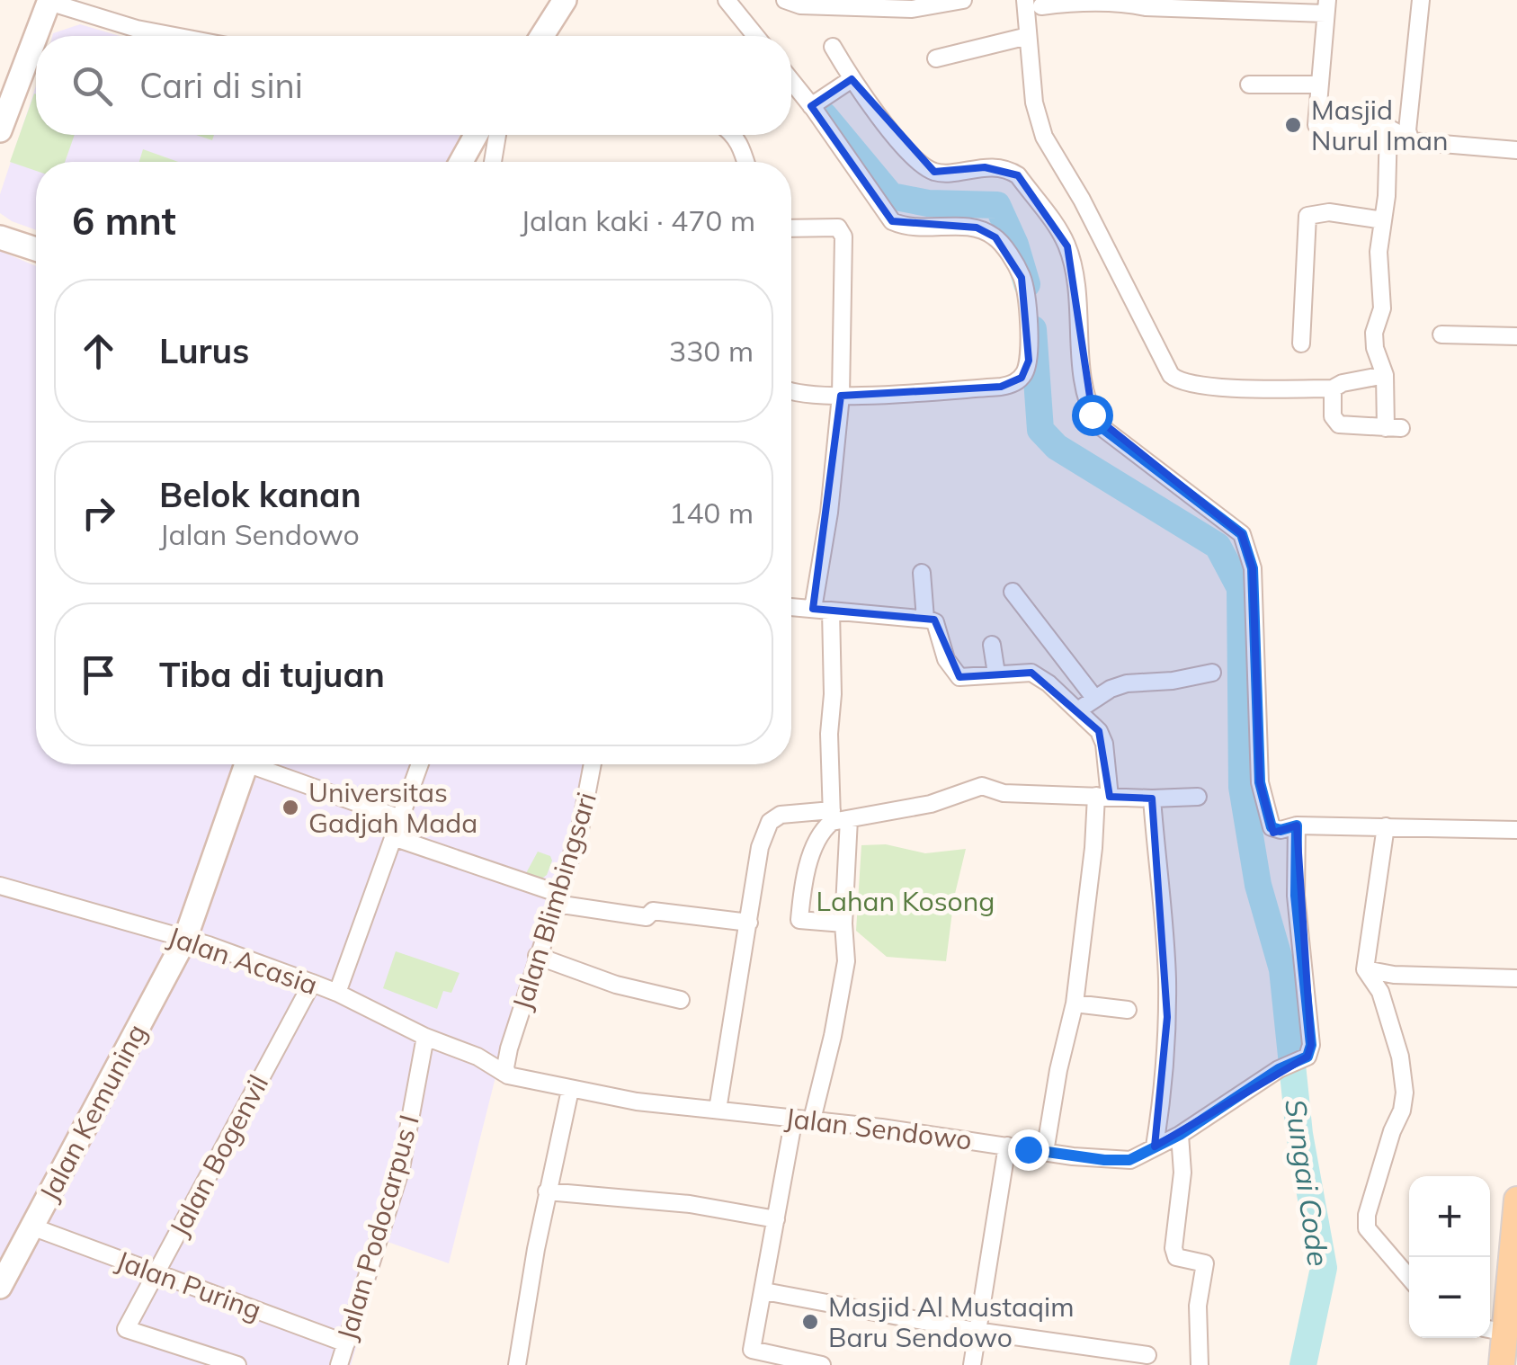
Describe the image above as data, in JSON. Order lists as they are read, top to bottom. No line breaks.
{"streets":{"street":["Jalan Blimbingsari","Jalan Acasia","Jalan Kemuning","Jalan Sendowo","Jalan Bogenvil","Jalan Podocarpus I","Jalan Puring"]},"crossings":[["Jalan Blimbingsari","Jalan Acasia"],["Jalan Blimbingsari","Jalan Sendowo"],["Jalan Acasia","Jalan Kemuning"],["Jalan Acasia","Jalan Sendowo"],["Jalan Acasia","Jalan Bogenvil"],["Jalan Acasia","Jalan Podocarpus I"],["Jalan Kemuning","Jalan Puring"],["Jalan Bogenvil","Jalan Puring"],["Jalan Podocarpus I","Jalan Puring"]],"water":["Sungai Code"],"parks":["Lahan Kosong"],"places":["Masjid Nurul Iman","Universitas Gadjah Mada","Masjid Al Mustaqim Baru Sendowo"],"page":{"search":"Cari di sini","heading":["6 mnt","Jalan kaki · 470 m"],"list":[["Lurus","330 m"],["Belok kanan","Jalan Sendowo","140 m"],"Tiba di tujuan"],"map_buttons":["+","−"]}}
